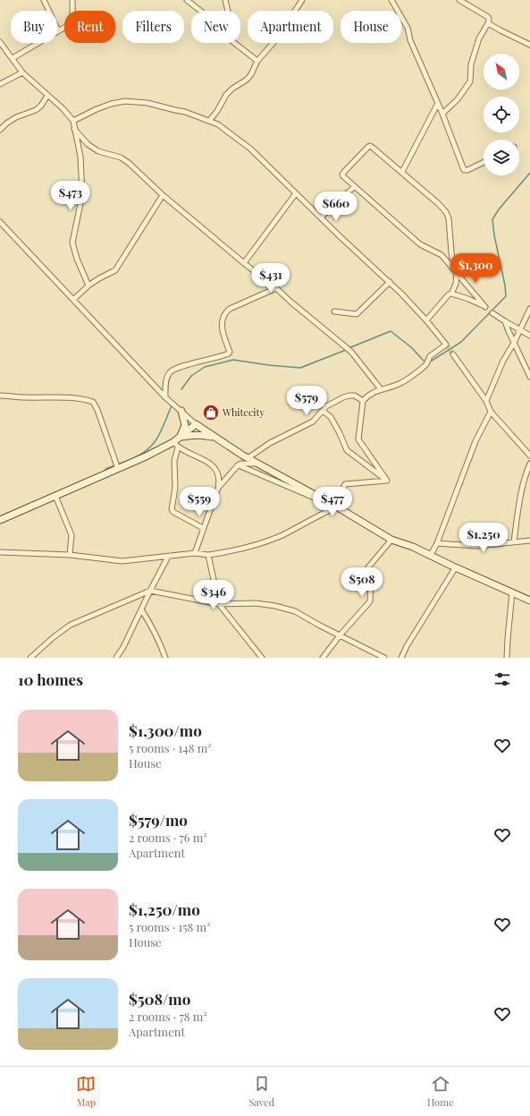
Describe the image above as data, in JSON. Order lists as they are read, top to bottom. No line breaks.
{"places":{"shop":["Whitecity"]},"north":"top left","page":{"chip":["Buy","Rent","Filters","New","Apartment","House"],"price":["$473","$660","$1,300","$431","$579","$559","$477","$1,250","$508","$346"],"heading":"10 homes","list":[{"name":"$1,300/mo","note":"5 rooms · 148 m² · House"},{"name":"$579/mo","note":"2 rooms · 76 m² · Apartment"},{"name":"$1,250/mo","note":"5 rooms · 158 m² · House"},{"name":"$508/mo","note":"2 rooms · 78 m² · Apartment"}],"tabs":["Map","Saved","Home"]}}
